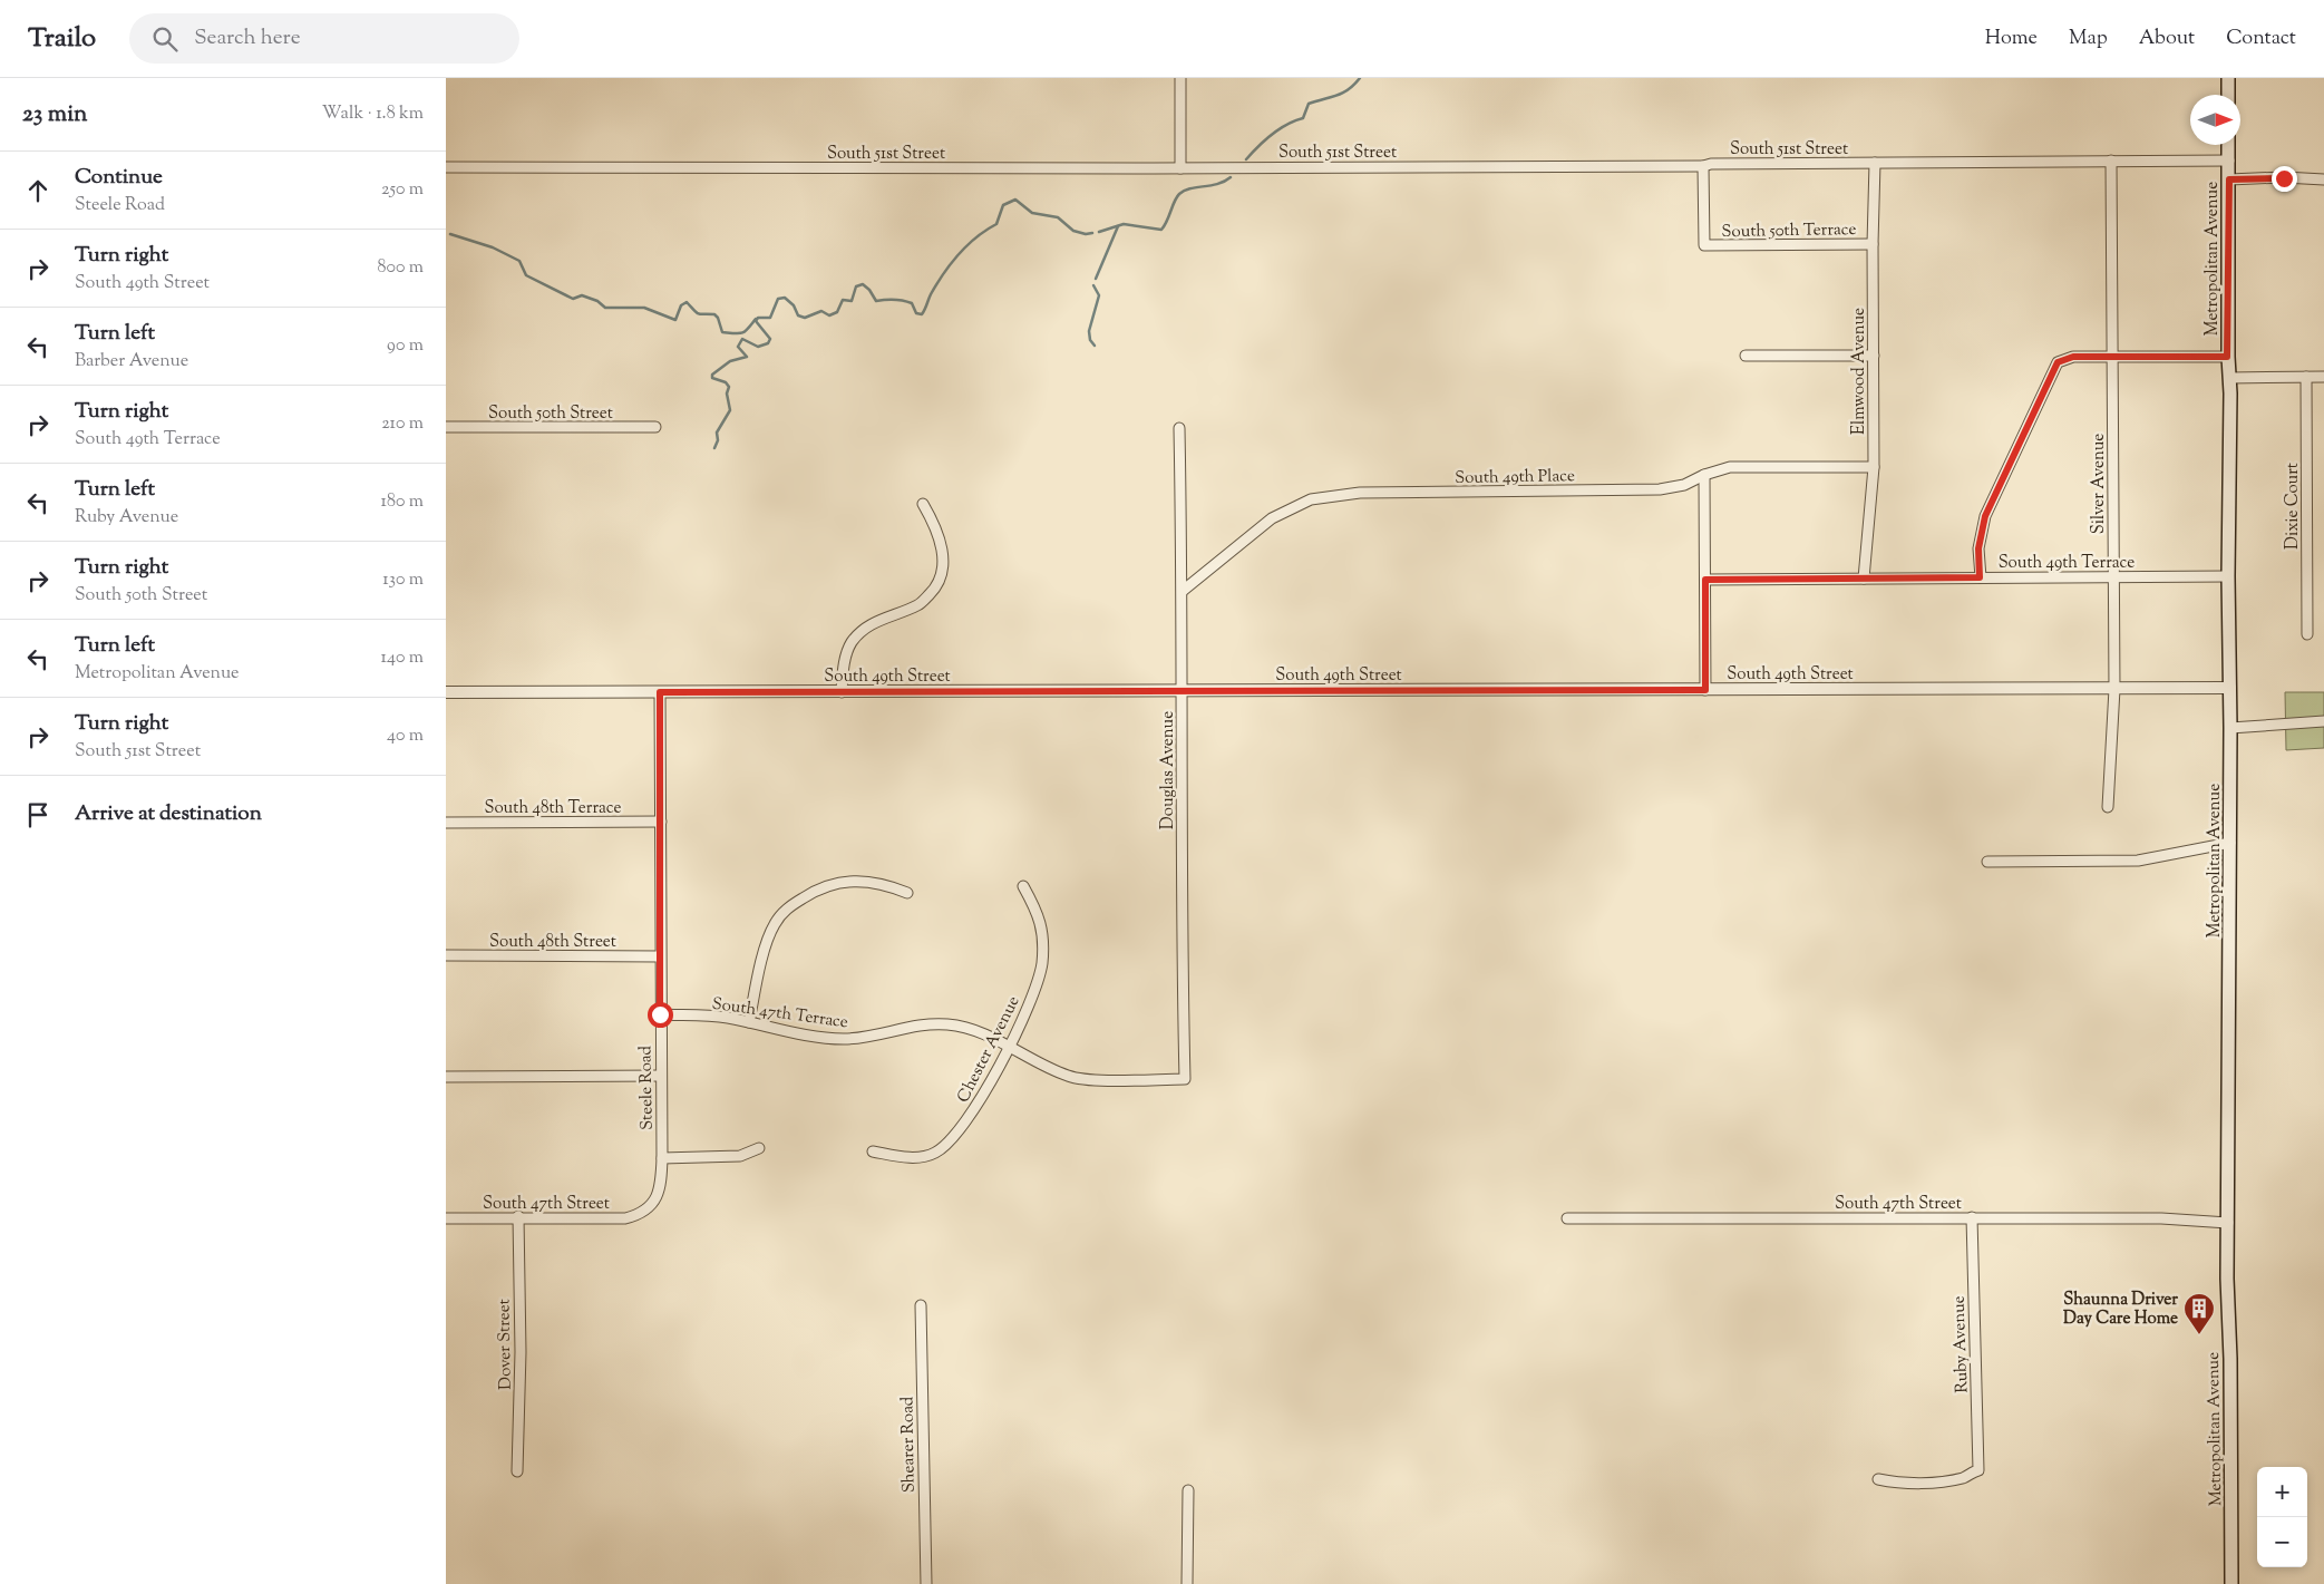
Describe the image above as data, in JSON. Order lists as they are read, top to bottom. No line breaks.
{"streets":{"main road":["Metropolitan Avenue"],"street":["South 51st Street","South 50th Terrace","Elmwood Avenue","South 50th Street","South 49th Place","Silver Avenue","Dixie Court","South 49th Terrace","South 49th Street","Douglas Avenue","South 48th Terrace","South 48th Street","South 47th Terrace","Chester Avenue","Steele Road","South 47th Street","Dover Street","Ruby Avenue","Shearer Road"]},"crossings":[["South 51st Street","South 50th Terrace"],["South 51st Street","Metropolitan Avenue"],["South 51st Street","Elmwood Avenue"],["South 51st Street","Silver Avenue"],["South 50th Terrace","Elmwood Avenue"],["Metropolitan Avenue","South 49th Terrace"],["Metropolitan Avenue","South 49th Street"],["Metropolitan Avenue","South 47th Street"],["Elmwood Avenue","South 49th Place"],["Elmwood Avenue","South 49th Terrace"],["South 49th Place","Douglas Avenue"],["Silver Avenue","South 49th Terrace"],["Silver Avenue","South 49th Street"],["South 49th Street","Douglas Avenue"],["South 49th Street","Steele Road"],["Douglas Avenue","South 47th Terrace"],["South 48th Terrace","Steele Road"],["South 48th Street","Steele Road"],["South 47th Terrace","Chester Avenue"],["South 47th Terrace","Steele Road"],["Steele Road","South 47th Street"],["South 47th Street","Dover Street"],["South 47th Street","Ruby Avenue"]],"places":{"building":["Shaunna Driver Day Care Home"]},"north":"right","page":{"header":"Trailo","search":"Search here","nav":["Home","Map","About","Contact"],"heading":["23 min","Walk · 1.8 km"],"list":[["Continue","Steele Road","250 m"],["Turn right","South 49th Street","800 m"],["Turn left","Barber Avenue","90 m"],["Turn right","South 49th Terrace","210 m"],["Turn left","Ruby Avenue","180 m"],["Turn right","South 50th Street","130 m"],["Turn left","Metropolitan Avenue","140 m"],["Turn right","South 51st Street","40 m"],"Arrive at destination"],"map_buttons":["+","−"]}}
